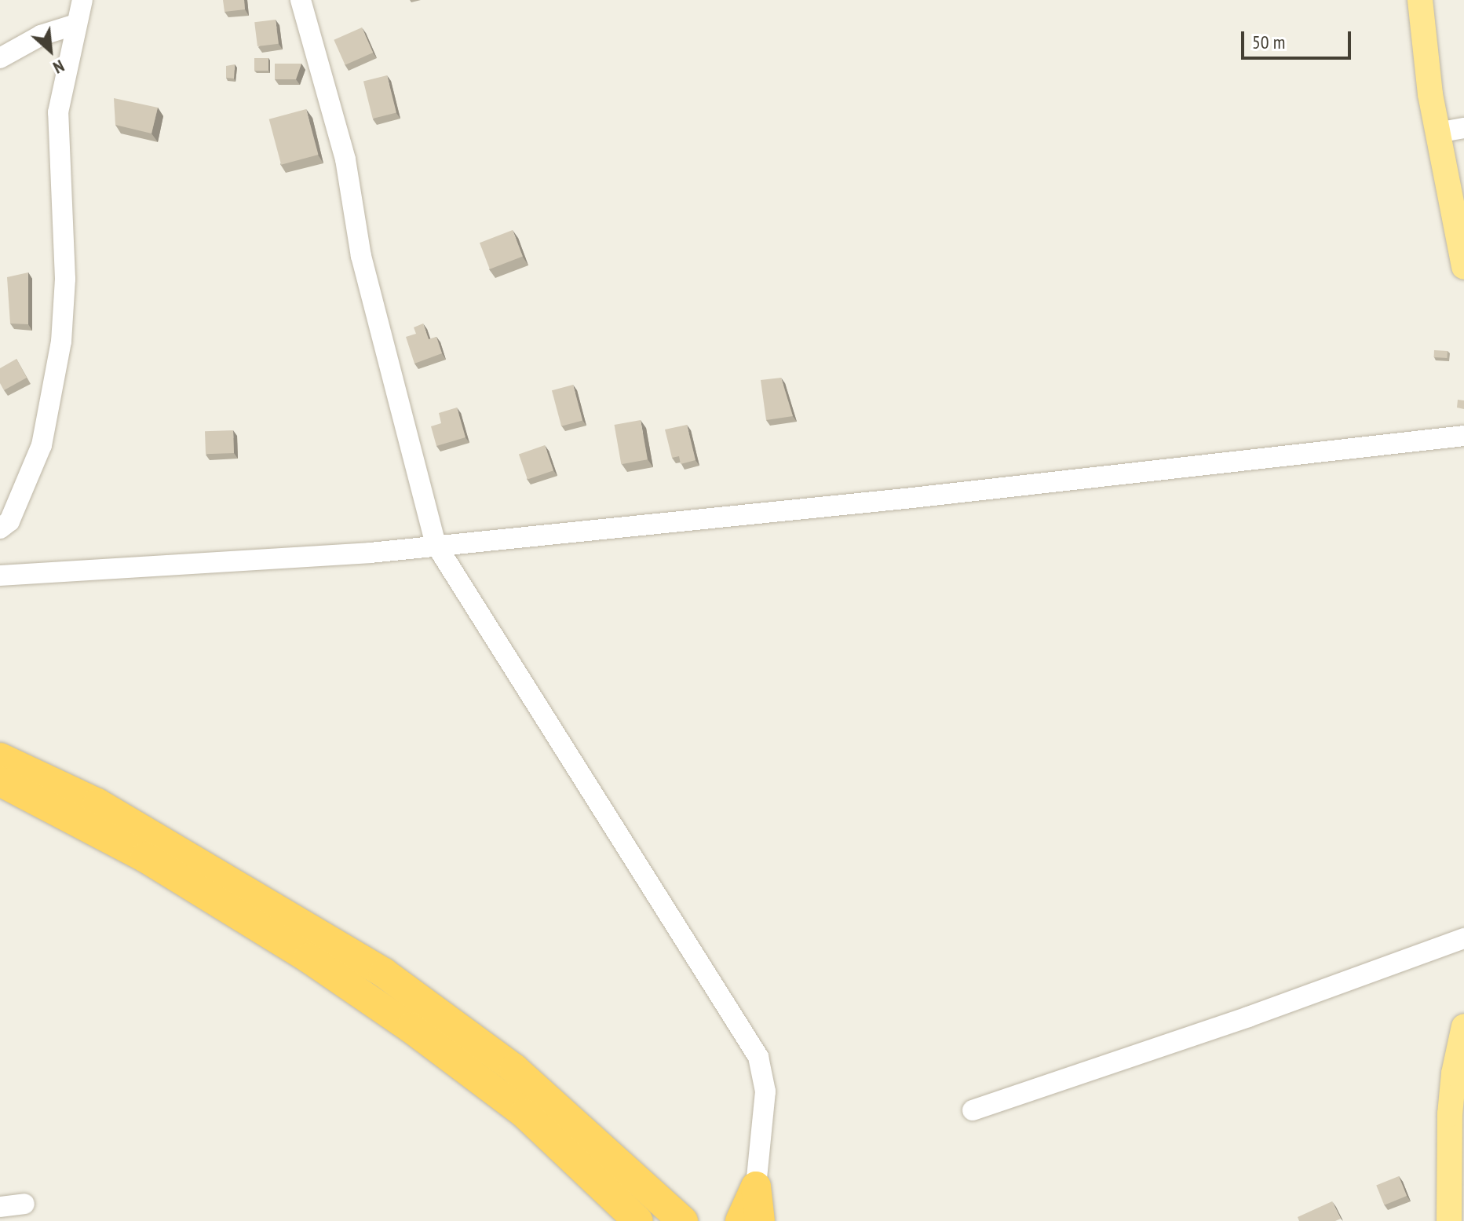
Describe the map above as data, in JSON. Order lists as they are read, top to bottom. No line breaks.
{"scale_bar":"50 m","north":"bottom right"}
